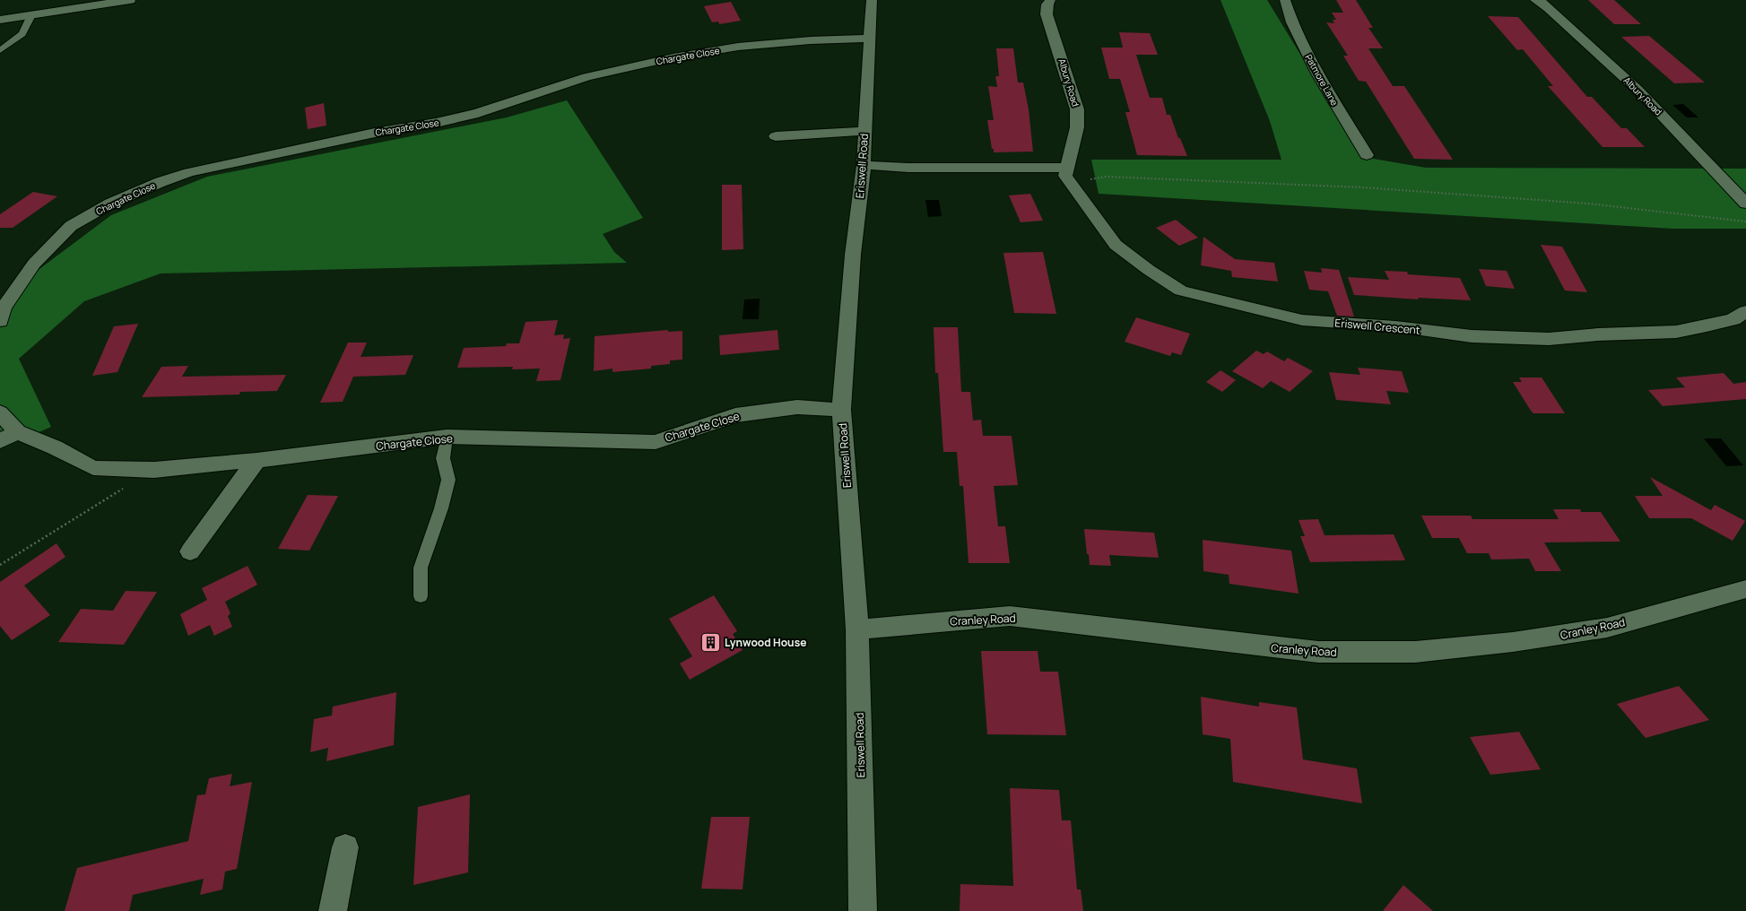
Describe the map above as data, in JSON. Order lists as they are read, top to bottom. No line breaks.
{"streets":{"street":["Chargate Close","Patmore Lane","Albury Road","Eriswell Road","Eriswell Crescent","Cranley Road"]},"crossings":[["Chargate Close","Eriswell Road"],["Albury Road","Eriswell Crescent"],["Eriswell Road","Cranley Road"]],"places":{"building":["Lynwood House"]}}
